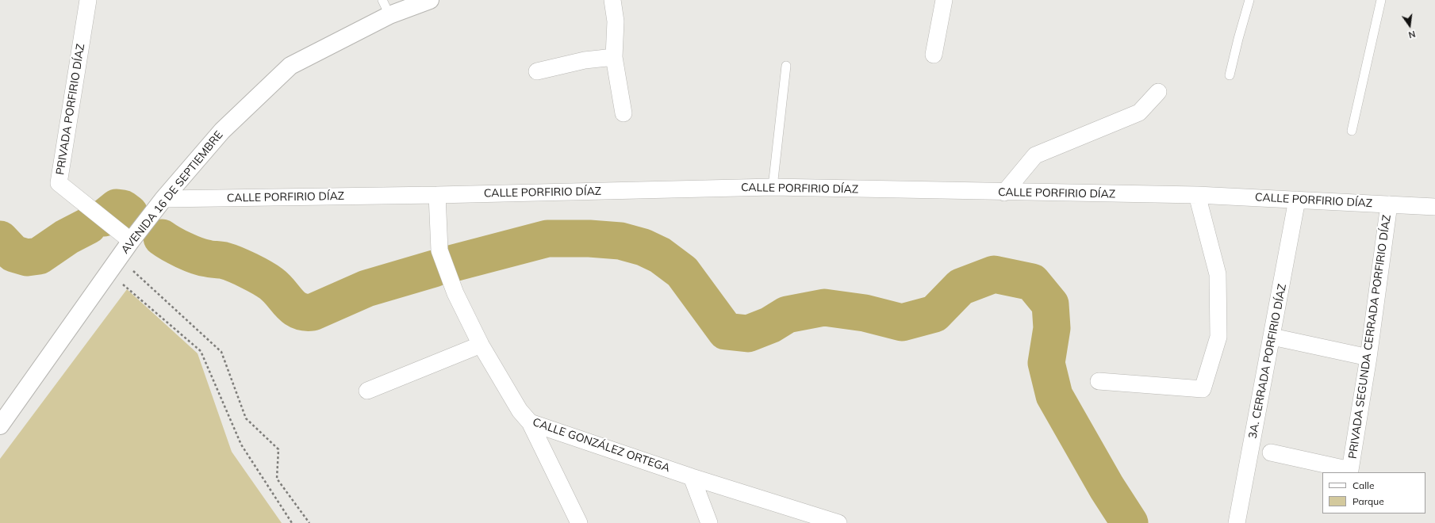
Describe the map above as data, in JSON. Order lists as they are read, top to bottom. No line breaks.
{"streets":{"main road":["AVENIDA 16 DE SEPTIEMBRE"],"street":["PRIVADA PORFIRIO DÍAZ","CALLE PORFIRIO DÍAZ","PRIVADA SEGUNDA CERRADA PORFIRIO DÍAZ","3A. CERRADA PORFIRIO DÍAZ","CALLE GONZÁLEZ ORTEGA"]},"crossings":[["PRIVADA PORFIRIO DÍAZ","AVENIDA 16 DE SEPTIEMBRE"],["CALLE PORFIRIO DÍAZ","AVENIDA 16 DE SEPTIEMBRE"],["CALLE PORFIRIO DÍAZ","PRIVADA SEGUNDA CERRADA PORFIRIO DÍAZ"],["CALLE PORFIRIO DÍAZ","3A. CERRADA PORFIRIO DÍAZ"],["CALLE PORFIRIO DÍAZ","CALLE GONZÁLEZ ORTEGA"]],"legend":["Calle","Parque"],"north":"bottom"}
